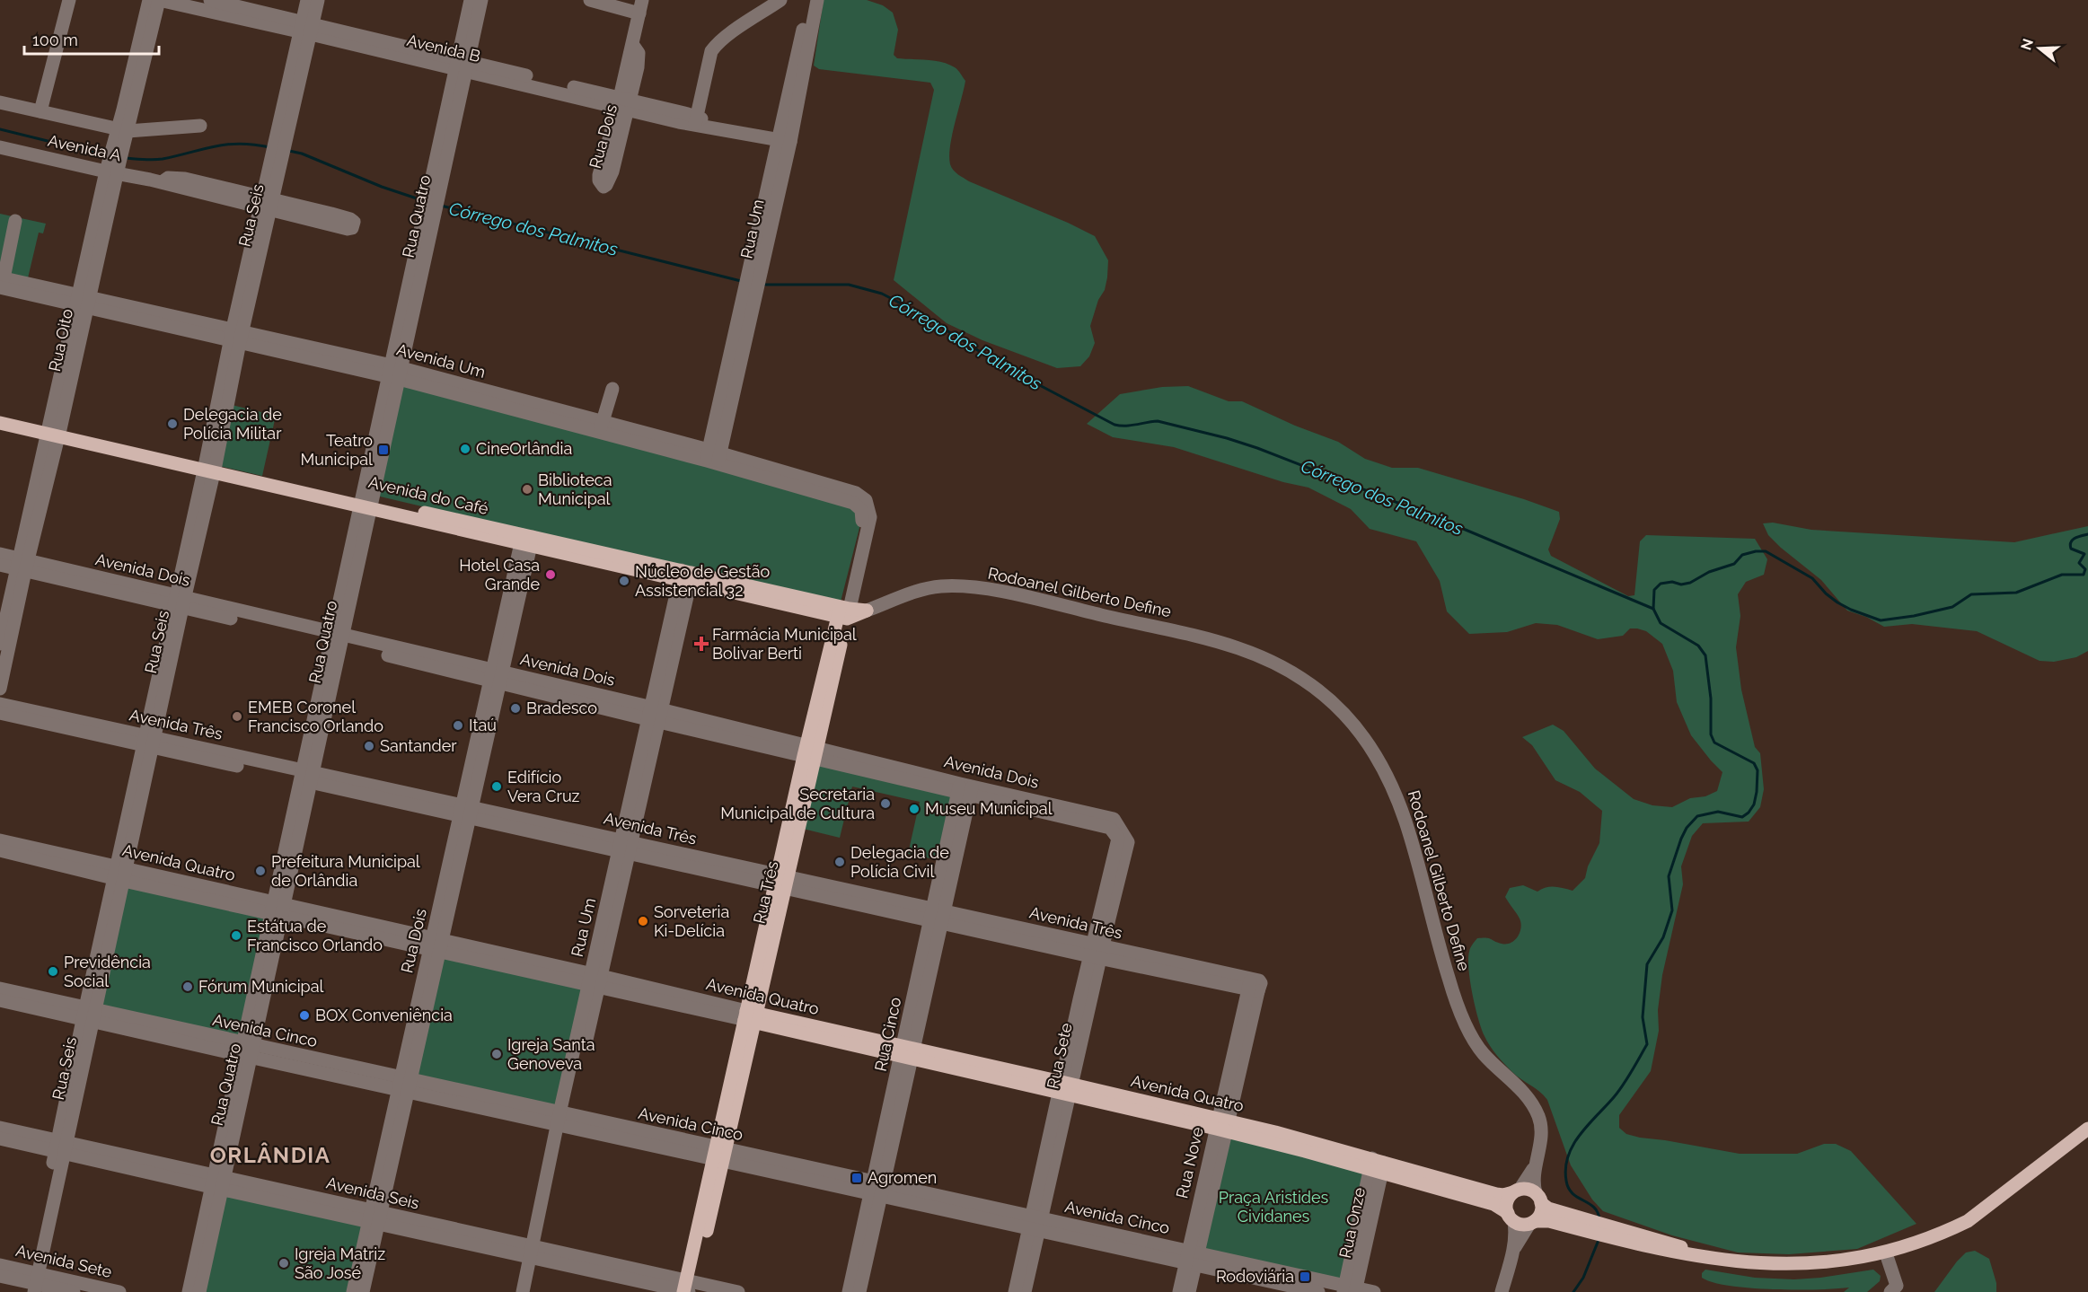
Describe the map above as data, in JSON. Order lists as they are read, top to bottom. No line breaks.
{"streets":{"main road":["Avenida do Café","Rodoanel Gilberto Define","Avenida Quatro","Rua Três"],"street":["Avenida B","Rua Dois","Avenida A","Rua Seis","Rua Quatro","Rua Um","Rua Oito","Avenida Um","Avenida Dois","Avenida Três","Avenida Cinco","Rua Cinco","Rua Sete","Rua Nove","Avenida Seis","Rua Onze","Avenida Sete"]},"crossings":[["Avenida B","Rua Dois"],["Avenida B","Rua Seis"],["Avenida B","Rua Quatro"],["Avenida B","Rua Um"],["Avenida B","Rua Oito"],["Rua Dois","Avenida do Café"],["Rua Dois","Avenida Dois"],["Rua Dois","Avenida Três"],["Rua Dois","Avenida Quatro"],["Rua Dois","Avenida Cinco"],["Rua Dois","Avenida Seis"],["Avenida A","Rua Seis"],["Avenida A","Rua Oito"],["Rua Seis","Avenida Um"],["Rua Seis","Avenida do Café"],["Rua Seis","Avenida Dois"],["Rua Seis","Avenida Três"],["Rua Seis","Avenida Quatro"],["Rua Seis","Avenida Cinco"],["Rua Seis","Avenida Seis"],["Rua Seis","Avenida Sete"],["Rua Quatro","Avenida Um"],["Rua Quatro","Avenida do Café"],["Rua Quatro","Avenida Dois"],["Rua Quatro","Avenida Três"],["Rua Quatro","Avenida Quatro"],["Rua Quatro","Avenida Cinco"],["Rua Quatro","Avenida Seis"],["Rua Um","Avenida Um"],["Rua Um","Avenida do Café"],["Rua Um","Avenida Dois"],["Rua Um","Avenida Três"],["Rua Um","Avenida Quatro"],["Rua Um","Avenida Cinco"],["Rua Um","Avenida Seis"],["Rua Oito","Avenida Um"],["Rua Oito","Avenida do Café"],["Rua Oito","Avenida Dois"],["Avenida Um","Rua Três"],["Avenida do Café","Rodoanel Gilberto Define"],["Avenida do Café","Rua Três"],["Avenida Dois","Rua Três"],["Avenida Dois","Rua Cinco"],["Avenida Dois","Rua Sete"],["Rodoanel Gilberto Define","Avenida Quatro"],["Rodoanel Gilberto Define","Rua Três"],["Avenida Três","Rua Três"],["Avenida Três","Rua Cinco"],["Avenida Três","Rua Sete"],["Avenida Três","Rua Nove"],["Avenida Quatro","Rua Três"],["Avenida Quatro","Rua Cinco"],["Avenida Quatro","Rua Sete"],["Avenida Quatro","Rua Nove"],["Avenida Quatro","Rua Onze"],["Rua Três","Avenida Cinco"],["Rua Três","Avenida Seis"],["Avenida Cinco","Rua Cinco"],["Avenida Cinco","Rua Sete"],["Avenida Cinco","Rua Nove"],["Avenida Cinco","Rua Onze"]],"districts":["ORLÂNDIA"],"water":["Córrego dos Palmitos"],"parks":["Praça Aristides Cividanes"],"places":{"other":["Delegacia de Polícia Militar","CineOrlândia","Biblioteca Municipal","Hotel Casa Grande","Núcleo de Gestão Assistencial 32","Bradesco","EMEB Coronel Francisco Orlando","Itaú","Santander","Edifício Vera Cruz","Secretaria Municipal de Cultura","Museu Municipal","Delegacia de Polícia Civil","Prefeitura Municipal de Orlândia","Sorveteria Ki-Delícia","Estátua de Francisco Orlando","Previdência Social","Fórum Municipal","BOX Conveniência","Igreja Santa Genoveva","Igreja Matriz São José"],"transit":["Teatro Municipal","Agromen","Rodoviária"],"health":["Farmácia Municipal Bolivar Berti"]},"scale_bar":"100 m","north":"left"}
